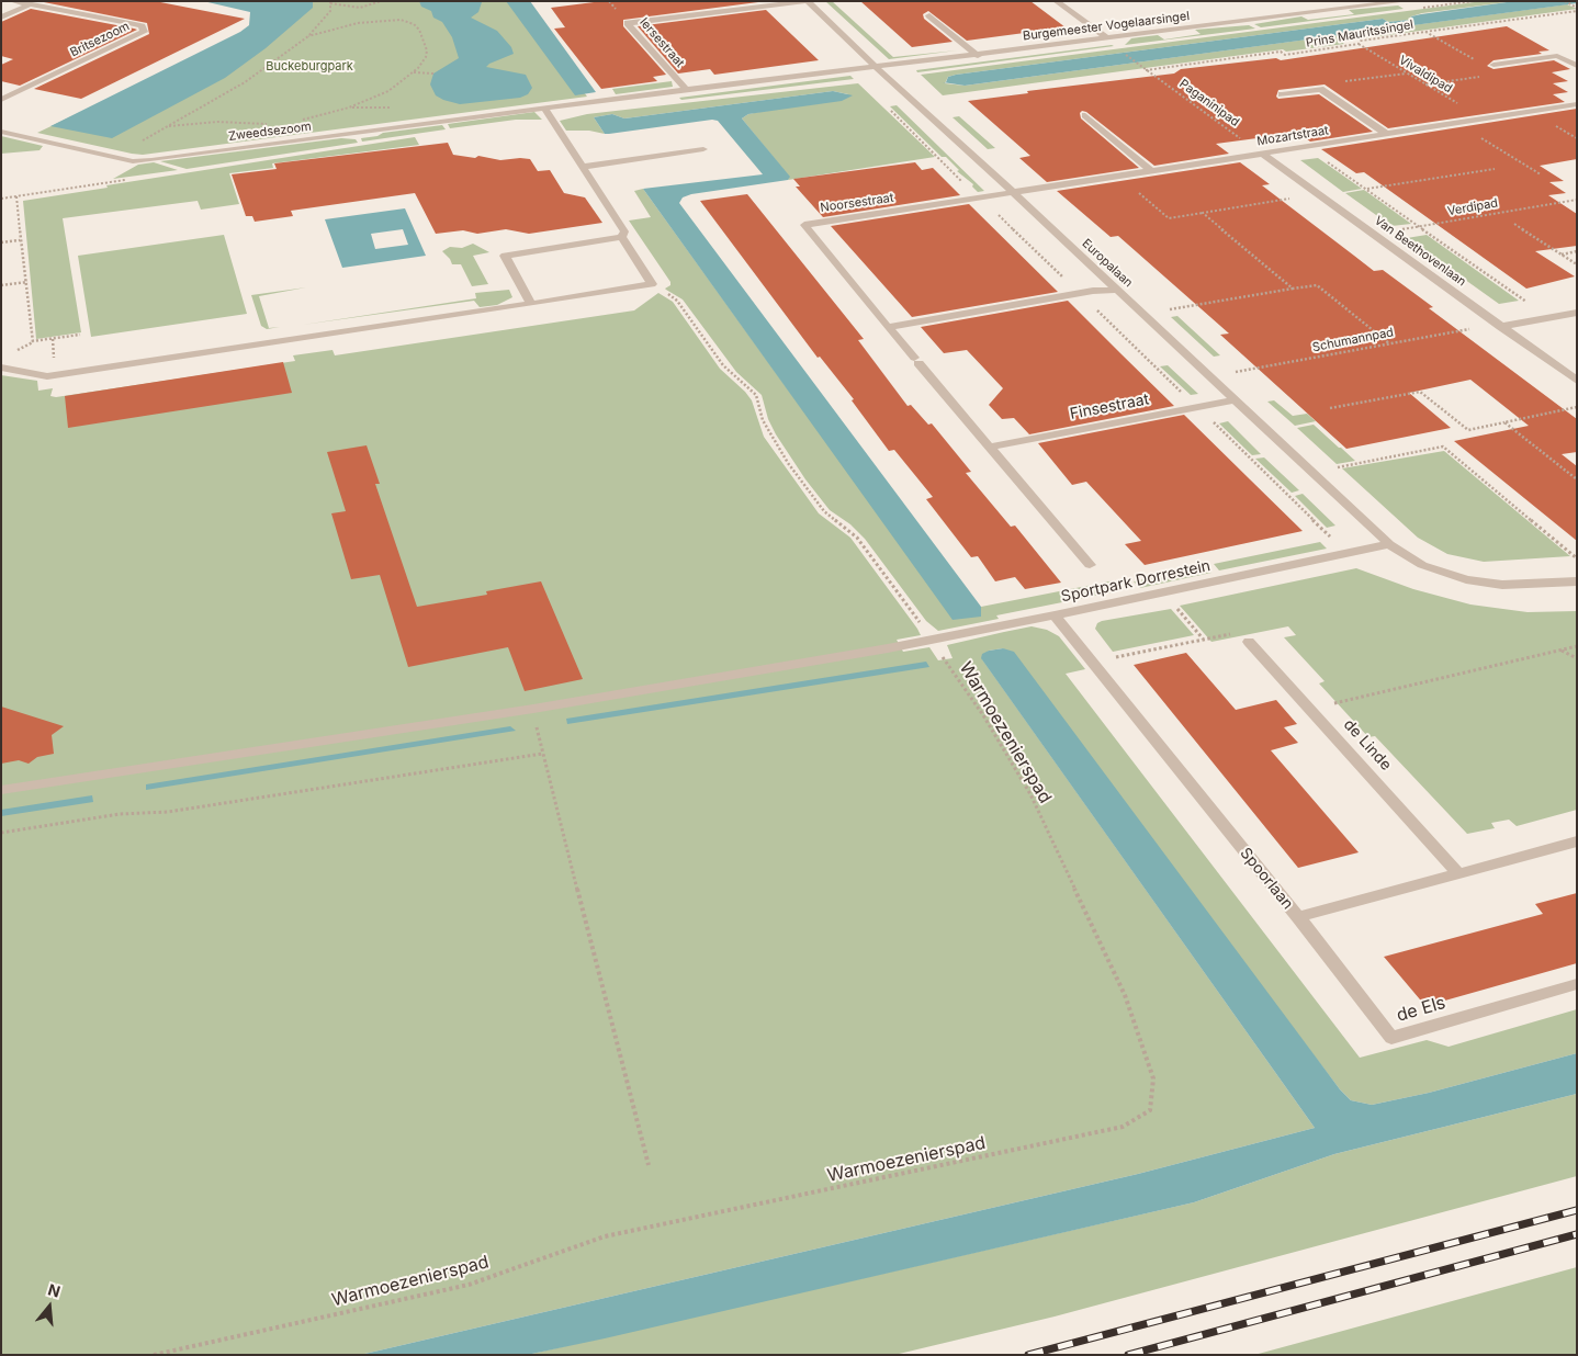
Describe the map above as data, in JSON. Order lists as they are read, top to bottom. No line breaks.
{"streets":{"street":["Burgemeester Vogelaarsingel","Britsezoom","Iersestraat","Zweedsezoom","Mozartstraat","Noorsestraat","Van Beethovenlaan","Europalaan","Finsestraat","Sportpark Dorrestein","de Linde","Spoorlaan","de Els"],"path":["Prins Mauritssingel","Vivaldipad","Paganinipad","Verdipad","Schumannpad","Warmoezenierspad"]},"crossings":[["Burgemeester Vogelaarsingel","Iersestraat"],["Burgemeester Vogelaarsingel","Europalaan"],["Prins Mauritssingel","Vivaldipad"],["Prins Mauritssingel","Paganinipad"],["Iersestraat","Zweedsezoom"],["Iersestraat","Europalaan"],["Vivaldipad","Mozartstraat"],["Paganinipad","Mozartstraat"],["Paganinipad","Van Beethovenlaan"],["Mozartstraat","Noorsestraat"],["Mozartstraat","Van Beethovenlaan"],["Mozartstraat","Europalaan"],["Noorsestraat","Europalaan"],["Noorsestraat","Finsestraat"],["Verdipad","Van Beethovenlaan"],["Van Beethovenlaan","Schumannpad"],["Europalaan","Schumannpad"],["Europalaan","Finsestraat"],["Europalaan","Sportpark Dorrestein"],["Sportpark Dorrestein","Warmoezenierspad"],["Sportpark Dorrestein","Spoorlaan"],["de Linde","Spoorlaan"],["Spoorlaan","de Els"]],"parks":["Buckeburgpark"],"north":"top"}
